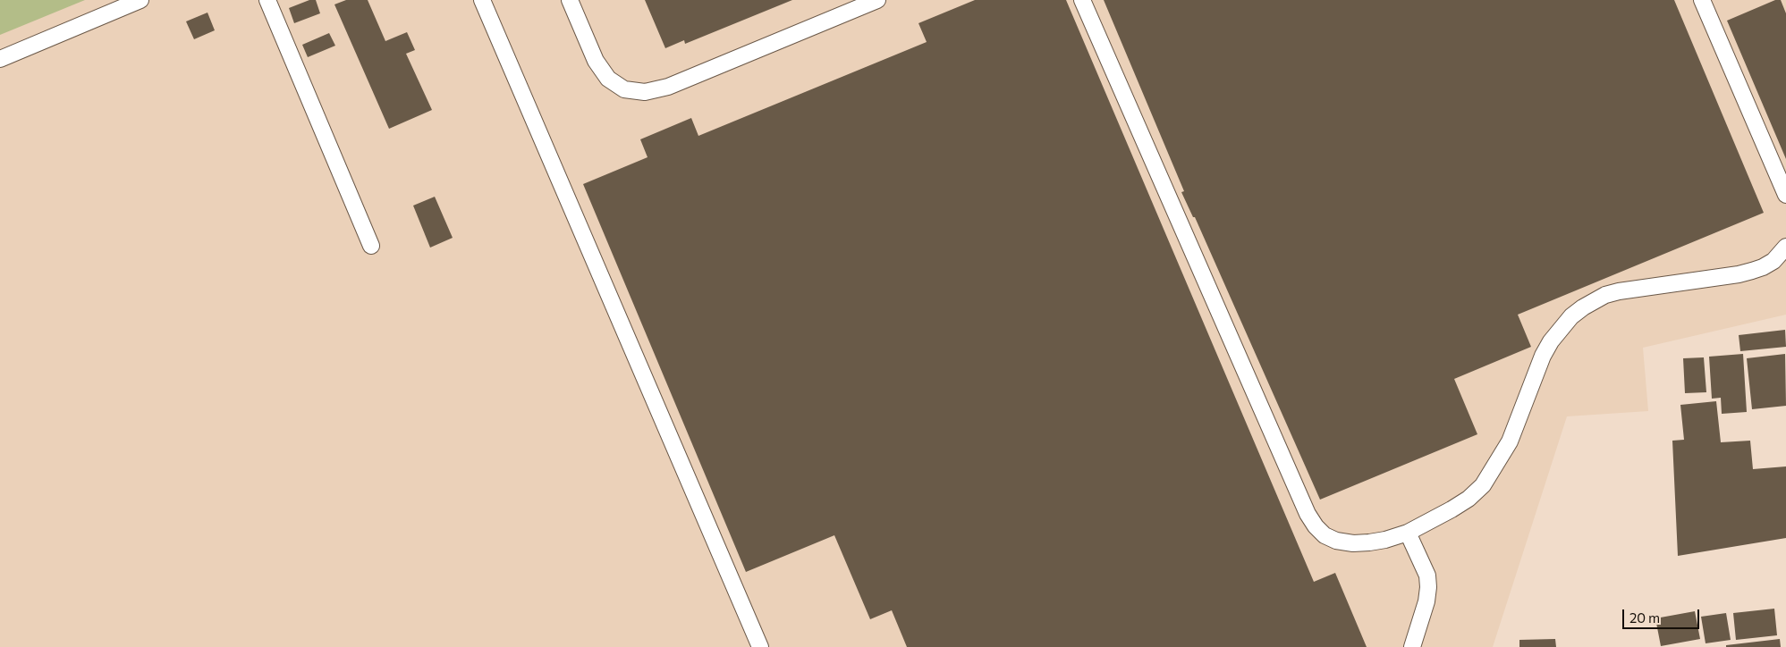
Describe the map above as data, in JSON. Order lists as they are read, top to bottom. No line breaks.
{"scale_bar":"20 m"}
